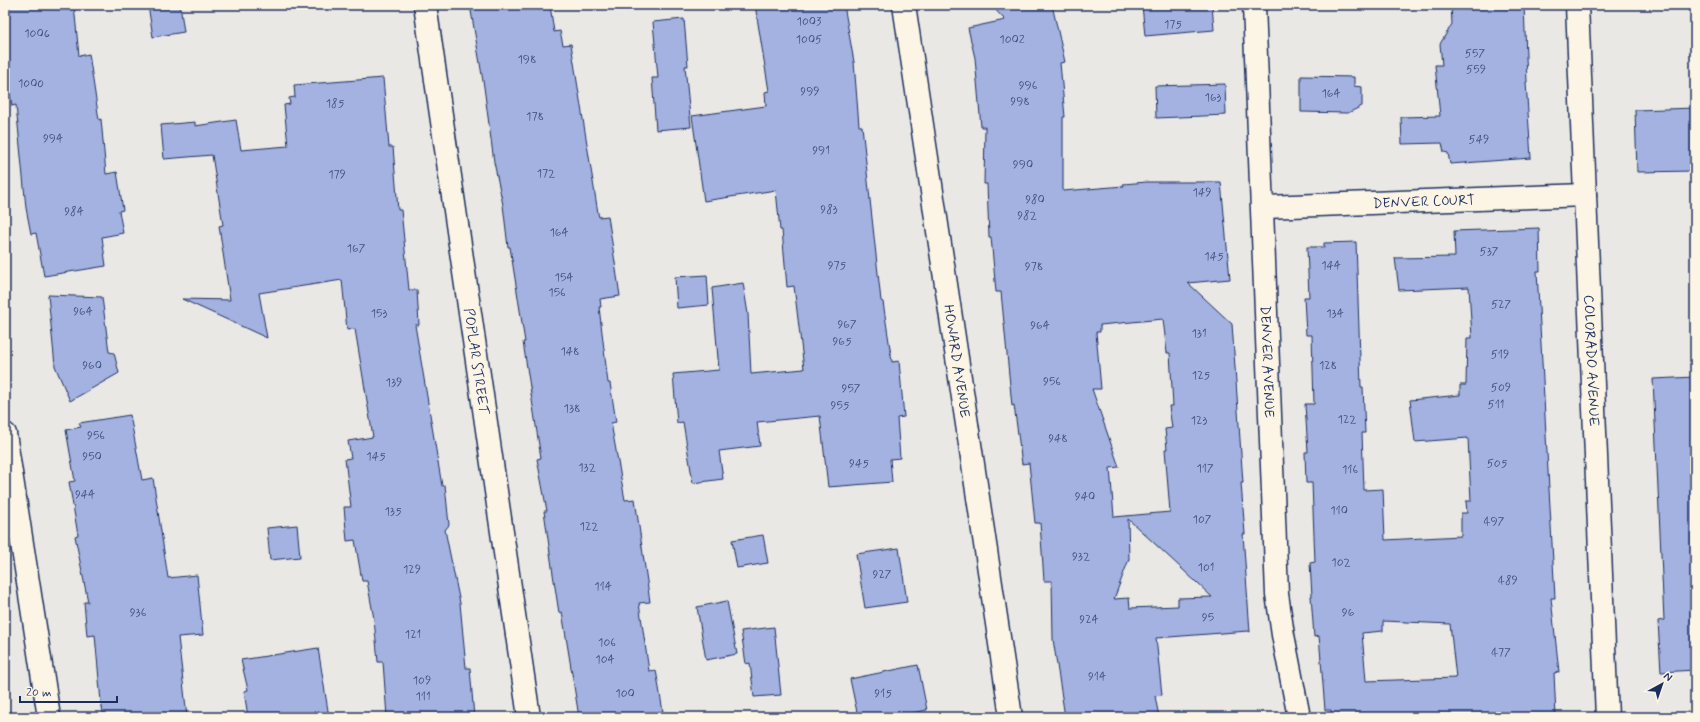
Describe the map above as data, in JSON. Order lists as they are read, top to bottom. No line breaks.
{"streets":{"street":["DENVER COURT","POPLAR STREET","HOWARD AVENUE","COLORADO AVENUE","DENVER AVENUE"]},"crossings":[["DENVER COURT","COLORADO AVENUE"],["DENVER COURT","DENVER AVENUE"]],"house_numbers":["1003","175","1006","1005","1002","557","198","559","1000","996","999","164","163","998","185","178","994","549","991","990","172","179","149","980","983","984","982","164","167","537","145","975","144","978","154","156","527","964","153","134","967","964","131","965","148","519","960","128","125","956","139","509","957","511","955","138","122","123","956","948","950","145","945","505","132","117","116","944","940","110","135","107","497","122","932","102","101","129","927","489","114","936","96","95","924","121","106","477","104","914","109","100","915","111"],"scale_bar":"20 m","north":"top right"}
